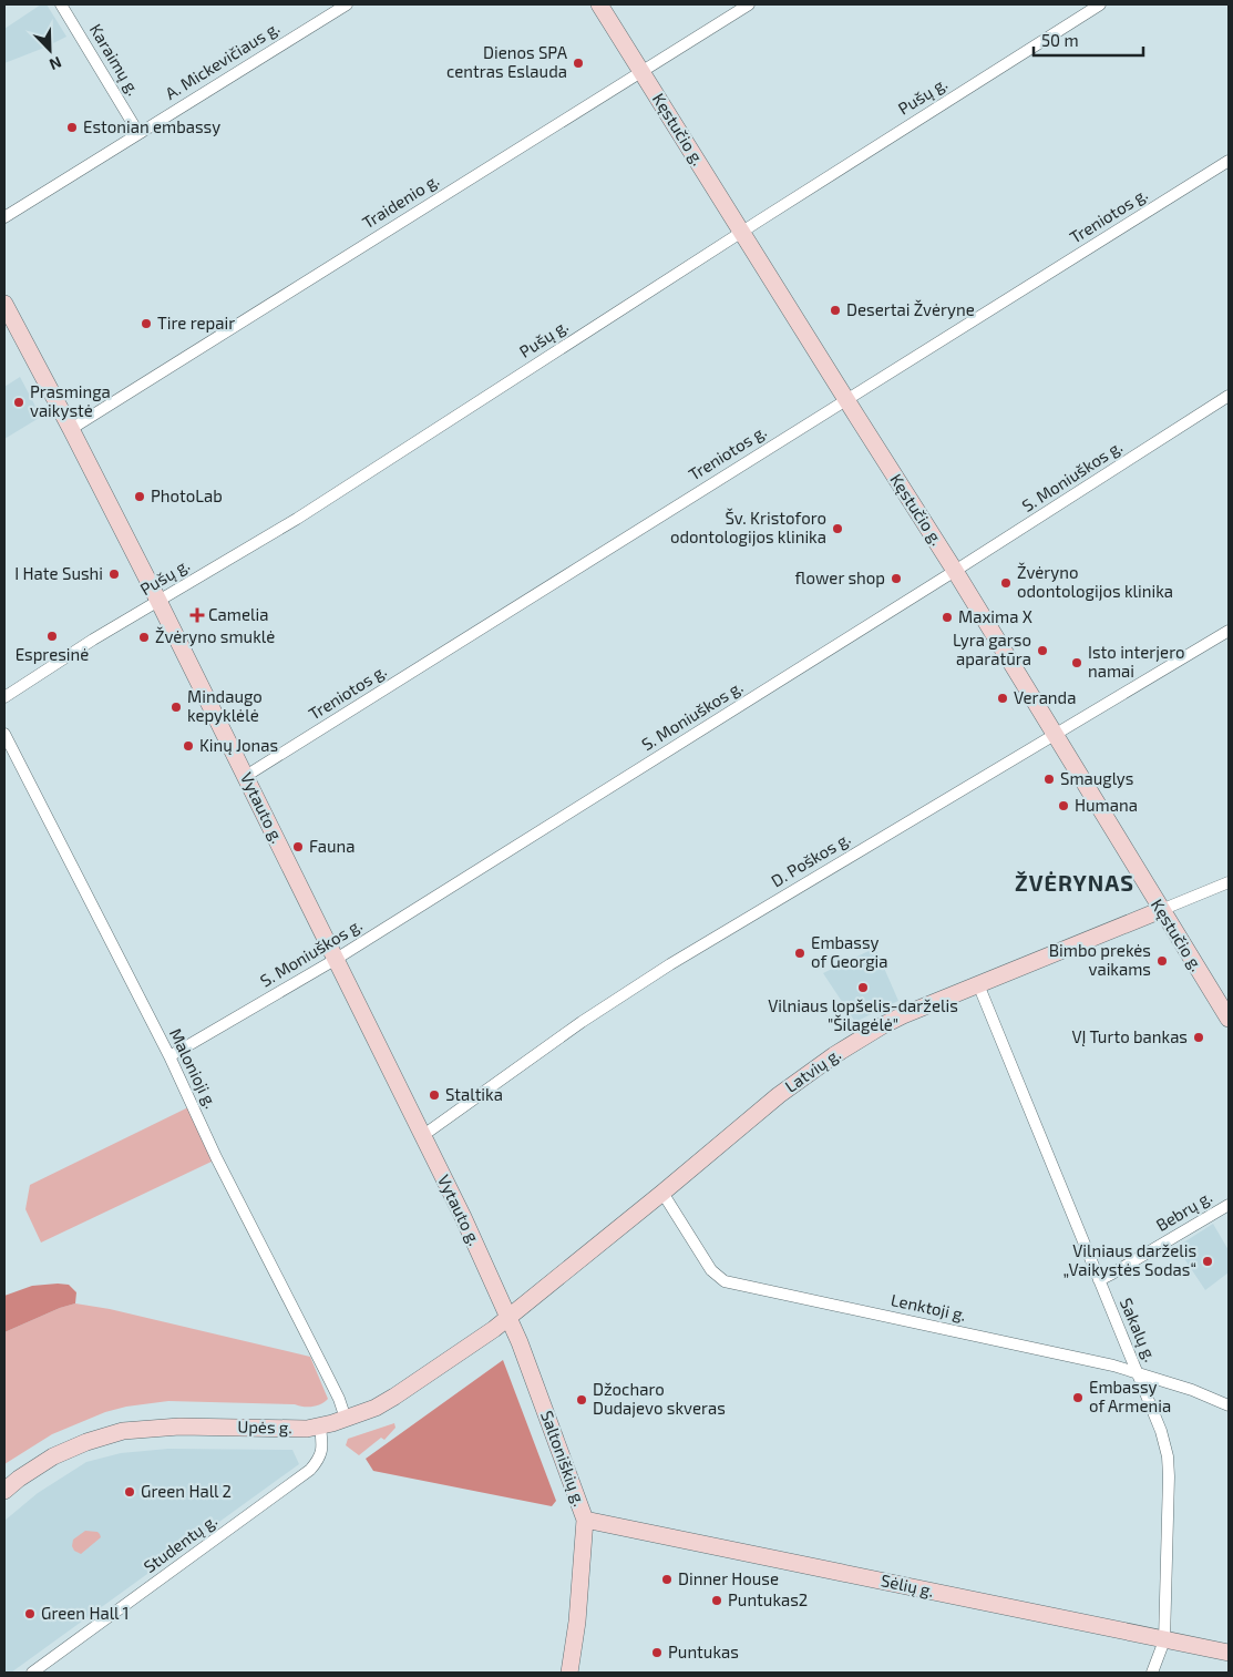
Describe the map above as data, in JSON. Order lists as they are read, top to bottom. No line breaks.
{"streets":{"street":["Karaimų g.","A. Mickevičiaus g.","Pušų g.","Kęstučio g.","Traidenio g.","Treniotos g.","S. Moniuškos g.","Vytauto g.","D. Poškos g.","Malonioji g.","Latvių g.","Bebrų g.","Lenktoji g.","Sakalų g.","Upės g.","Saltoniškių g.","Studentų g.","Sėlių g."]},"crossings":[["Karaimų g.","A. Mickevičiaus g."],["Pušų g.","Kęstučio g."],["Pušų g.","Vytauto g."],["Kęstučio g.","Traidenio g."],["Kęstučio g.","Treniotos g."],["Kęstučio g.","S. Moniuškos g."],["Kęstučio g.","D. Poškos g."],["Kęstučio g.","Latvių g."],["Traidenio g.","Vytauto g."],["Treniotos g.","Vytauto g."],["S. Moniuškos g.","Vytauto g."],["S. Moniuškos g.","Malonioji g."],["Vytauto g.","D. Poškos g."],["Vytauto g.","Latvių g."],["Vytauto g.","Upės g."],["Vytauto g.","Saltoniškių g."],["Malonioji g.","Upės g."],["Latvių g.","Lenktoji g."],["Latvių g.","Sakalų g."],["Latvių g.","Upės g."],["Latvių g.","Saltoniškių g."],["Bebrų g.","Sakalų g."],["Lenktoji g.","Sakalų g."],["Sakalų g.","Sėlių g."],["Upės g.","Saltoniškių g."],["Upės g.","Studentų g."],["Saltoniškių g.","Sėlių g."]],"districts":["ŽVĖRYNAS"],"places":{"other":["Dienos SPA centras Eslauda","Estonian embassy","Desertai Žvėryne","Tire repair","Prasminga vaikystė","PhotoLab","Šv. Kristoforo odontologijos klinika","I Hate Sushi","flower shop","Žvėryno odontologijos klinika","Maxima X","Espresinė","Žvėryno smuklė","Lyra garso aparatūra","Isto interjero namai","Veranda","Mindaugo kepyklėlė","Kinų Jonas","Smauglys","Humana","Fauna","Embassy of Georgia","Bimbo prekės vaikams","Vilniaus lopšelis-darželis \"Šilagėlė\"","VĮ Turto bankas","Staltika","Vilniaus darželis „Vaikystės Sodas“","Embassy of Armenia","Džocharo Dudajevo skveras","Green Hall 2","Dinner House","Puntukas2","Green Hall 1","Puntukas"],"health":["Camelia"]},"scale_bar":"50 m","north":"bottom right"}
